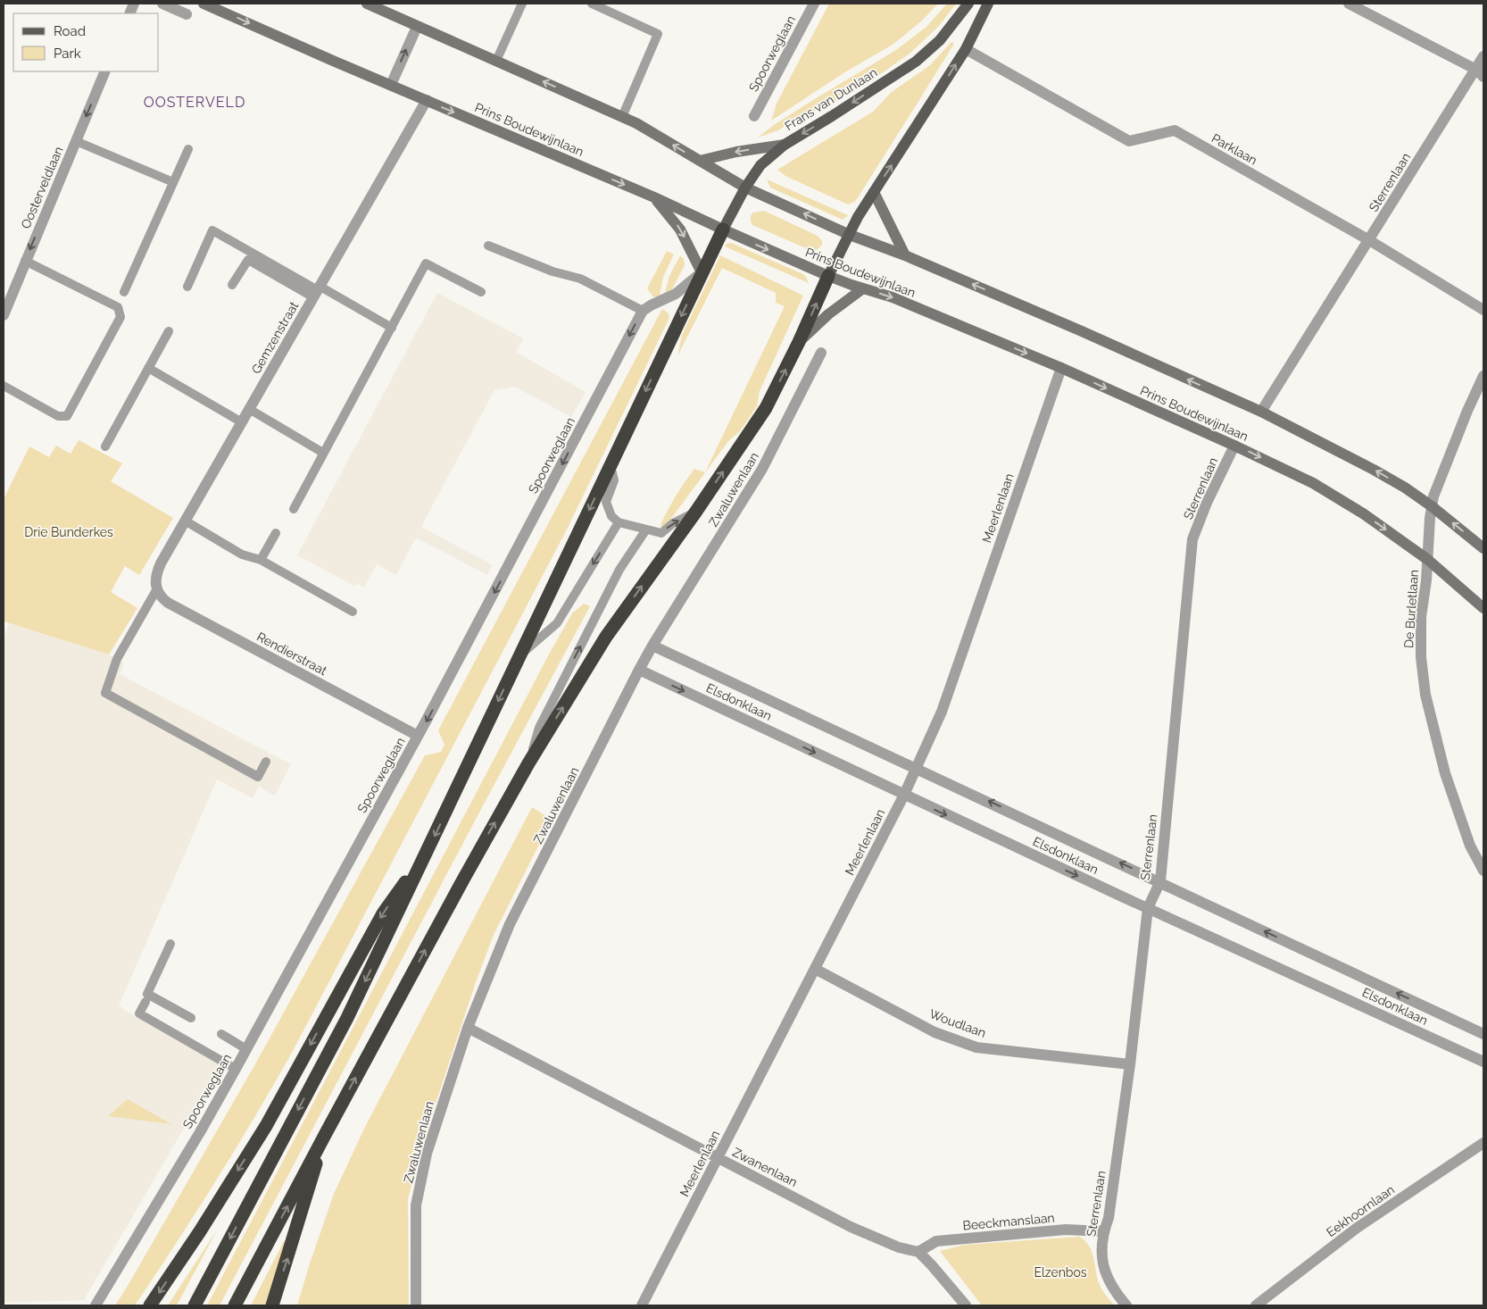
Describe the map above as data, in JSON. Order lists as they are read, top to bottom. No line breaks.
{"streets":{"main road":["Frans van Dunlaan","Prins Boudewijnlaan"],"street":["Spoorweglaan","Parklaan","Sterrenlaan","Oosterveldlaan","Gemzenstraat","Zwaluwenlaan","Meerlenlaan","De Burletlaan","Rendierstraat","Elsdonklaan","Woudlaan","Zwanenlaan","Eekhoornlaan","Beeckmanslaan"]},"crossings":[["Spoorweglaan","Rendierstraat"],["Frans van Dunlaan","Prins Boudewijnlaan"],["Prins Boudewijnlaan","Sterrenlaan"],["Prins Boudewijnlaan","Gemzenstraat"],["Prins Boudewijnlaan","Meerlenlaan"],["Prins Boudewijnlaan","De Burletlaan"],["Parklaan","Sterrenlaan"],["Sterrenlaan","Elsdonklaan"],["Sterrenlaan","Woudlaan"],["Sterrenlaan","Beeckmanslaan"],["Gemzenstraat","Rendierstraat"],["Zwaluwenlaan","Elsdonklaan"],["Zwaluwenlaan","Zwanenlaan"],["Meerlenlaan","Elsdonklaan"],["Meerlenlaan","Woudlaan"],["Meerlenlaan","Zwanenlaan"],["Zwanenlaan","Beeckmanslaan"]],"one_way":["Spoorweglaan","Oosterveldlaan"],"districts":["OOSTERVELD"],"parks":["Drie Bunderkes","Elzenbos"],"legend":["Road","Park"]}
